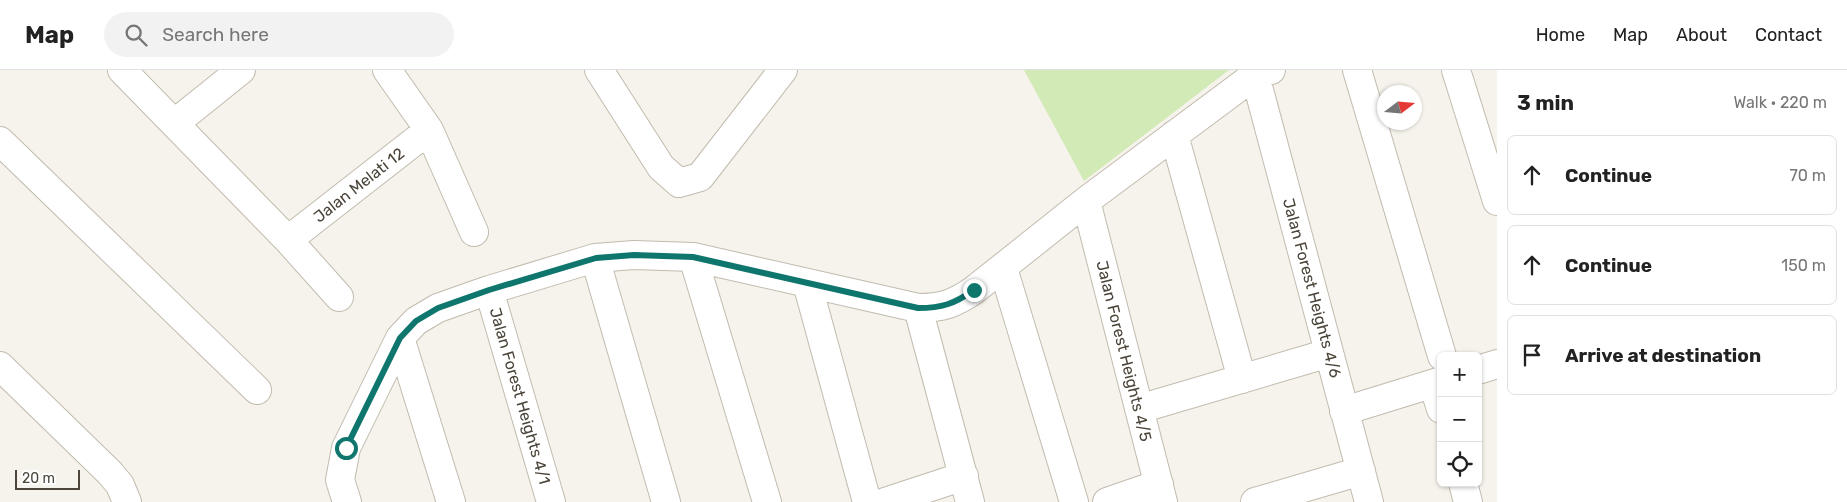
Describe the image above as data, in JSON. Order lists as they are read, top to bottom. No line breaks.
{"streets":{"street":["Jalan Melati 12","Jalan Forest Heights 4/6","Jalan Forest Heights 4/5","Jalan Forest Heights 4/1"]},"scale_bar":"20 m","north":"right","page":{"header":"Map","search":"Search here","nav":["Home","Map","About","Contact"],"heading":["3 min","Walk · 220 m"],"list":[["Continue","70 m"],["Continue","150 m"],"Arrive at destination"],"map_buttons":["+","−"],"scale":"20 m"}}
